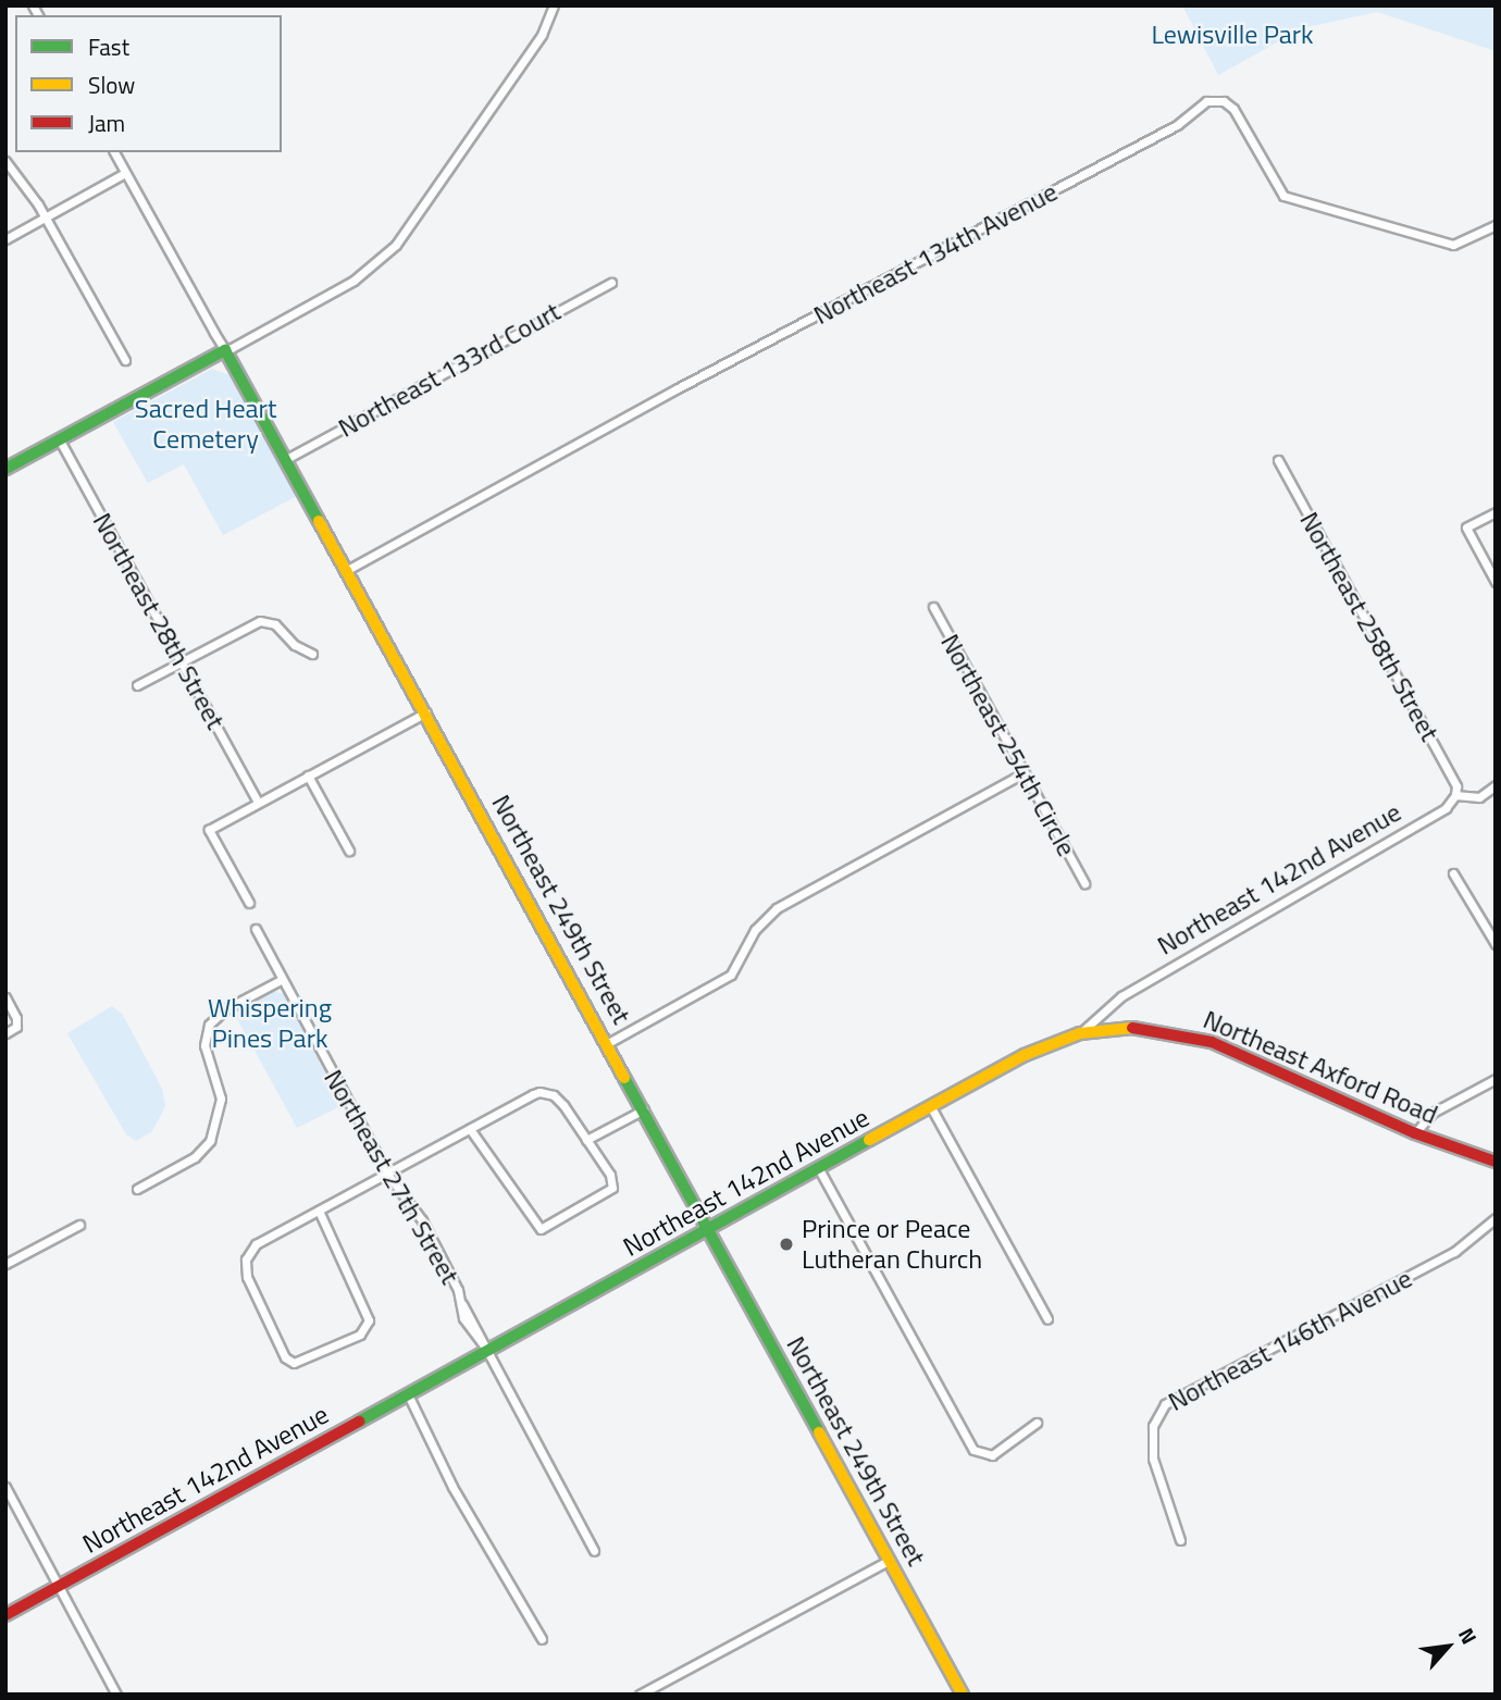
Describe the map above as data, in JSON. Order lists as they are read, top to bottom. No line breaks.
{"streets":{"street":["Northeast 134th Avenue","Northeast 133rd Court","Northeast 28th Street","Northeast 258th Street","Northeast 254th Circle","Northeast 142nd Avenue","Northeast 249th Street","Northeast Axford Road","Northeast 27th Street","Northeast 146th Avenue"]},"crossings":[["Northeast 134th Avenue","Northeast 249th Street"],["Northeast 133rd Court","Northeast 249th Street"],["Northeast 258th Street","Northeast 142nd Avenue"],["Northeast 142nd Avenue","Northeast 249th Street"],["Northeast 142nd Avenue","Northeast Axford Road"],["Northeast 142nd Avenue","Northeast 27th Street"]],"parks":["Lewisville Park","Sacred Heart Cemetery","Whispering Pines Park"],"places":["Prince or Peace Lutheran Church"],"legend":["Fast","Slow","Jam"],"north":"top right"}
